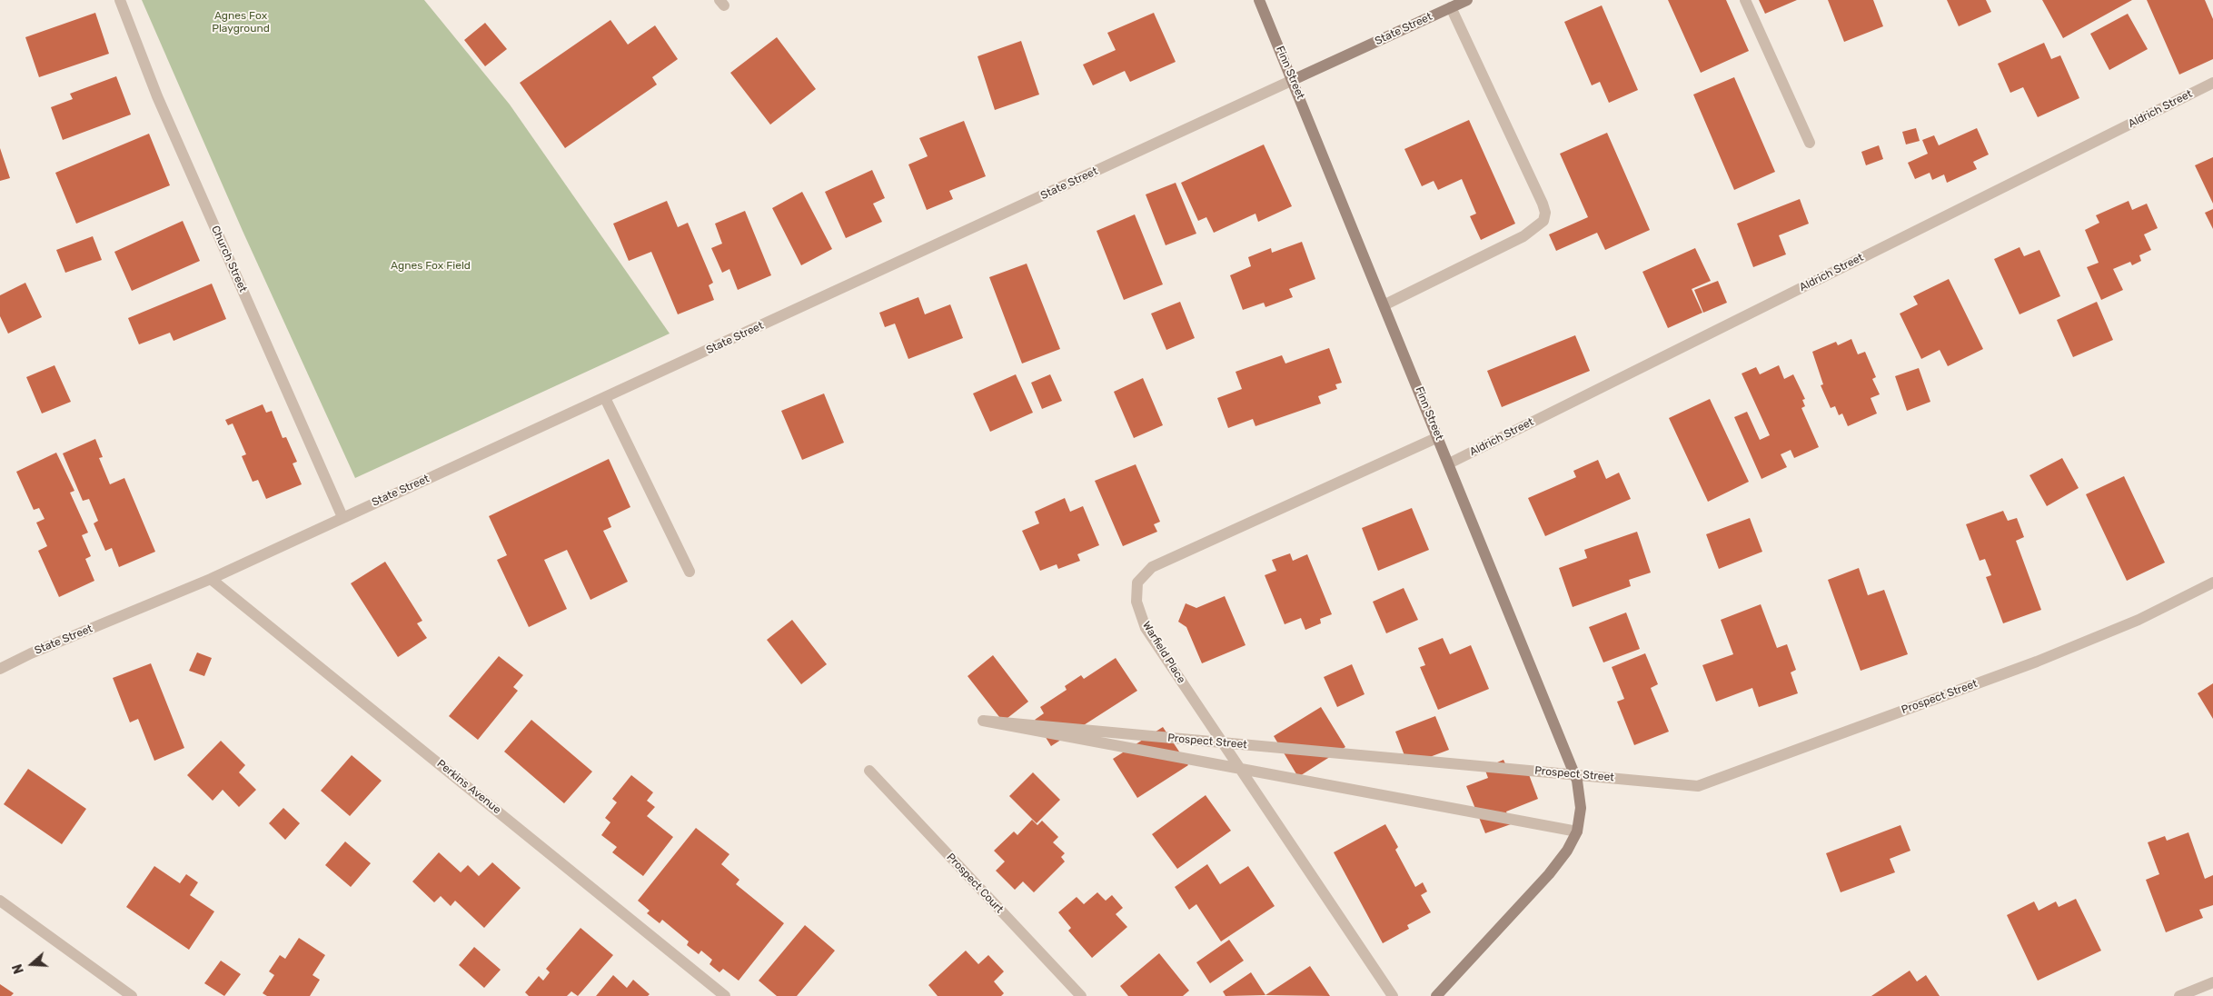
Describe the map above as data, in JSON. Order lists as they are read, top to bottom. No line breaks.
{"streets":{"main road":["State Street","Finn Street"],"street":["Aldrich Street","Church Street","Warfield Place","Prospect Street","Perkins Avenue","Prospect Court"]},"crossings":[["State Street","Finn Street"],["State Street","Church Street"],["State Street","Perkins Avenue"],["Finn Street","Aldrich Street"],["Finn Street","Warfield Place"],["Finn Street","Prospect Street"]],"parks":["Agnes Fox Playground","Agnes Fox Field"],"north":"left"}
